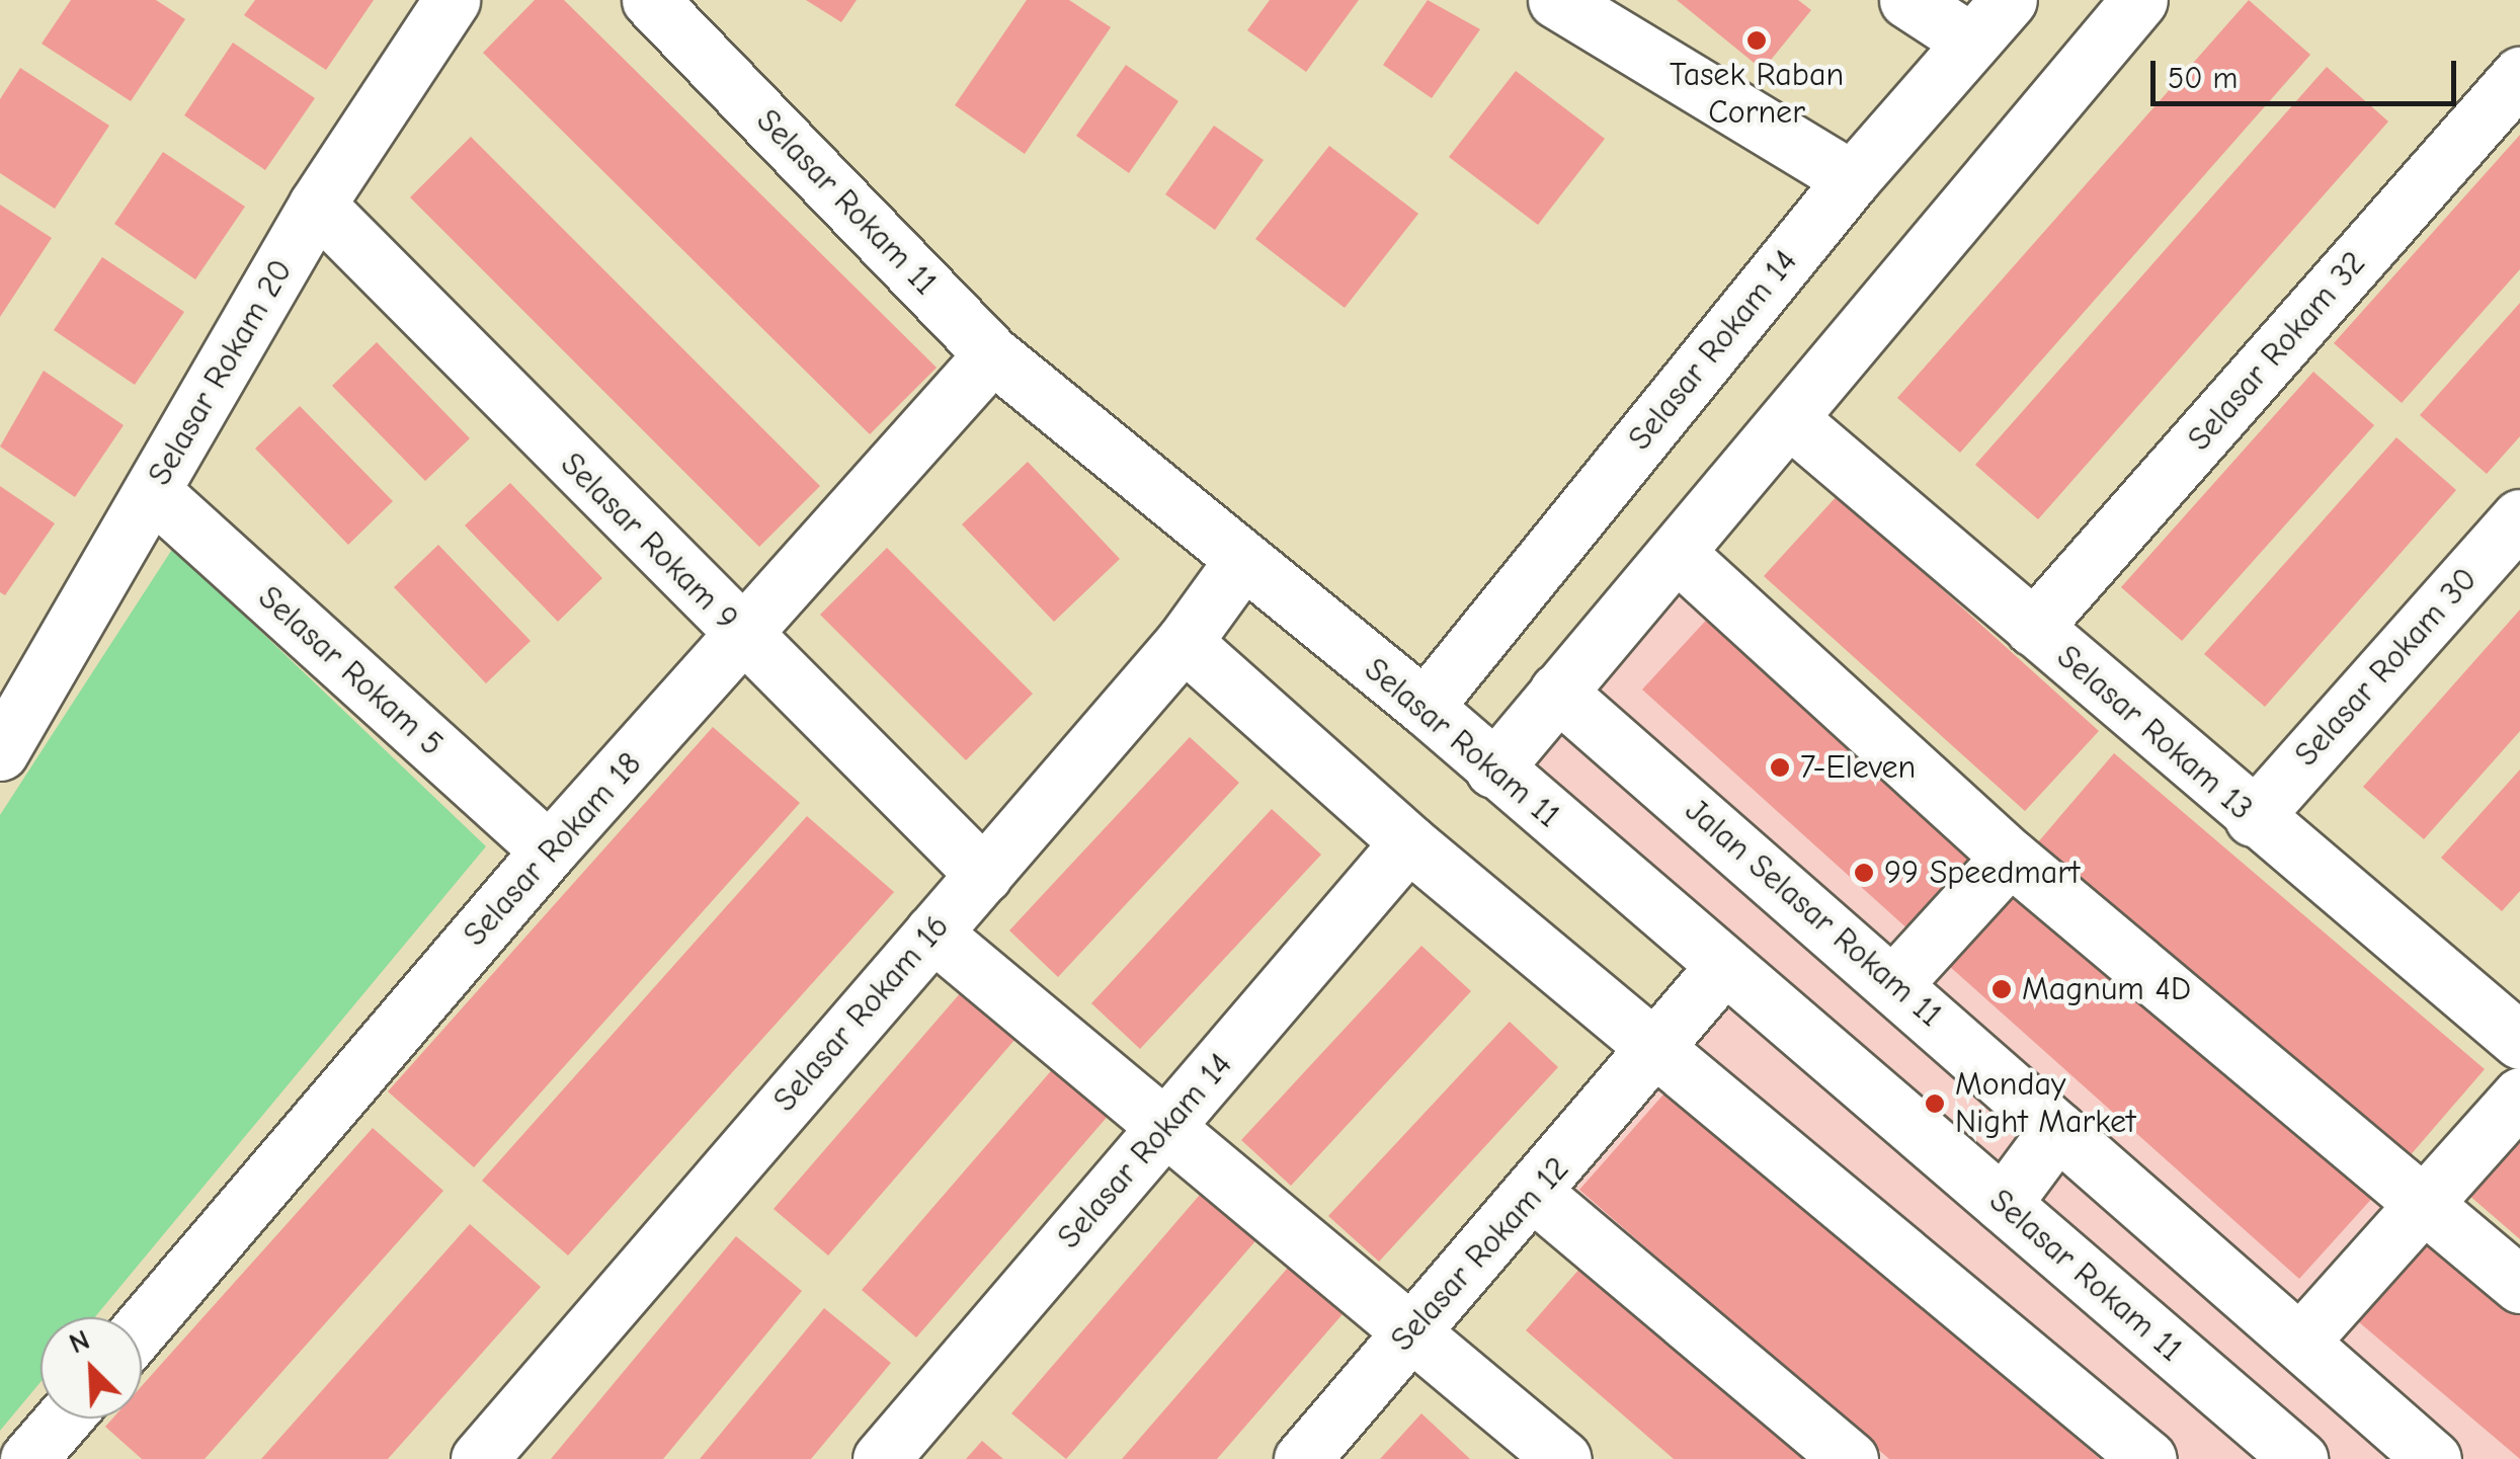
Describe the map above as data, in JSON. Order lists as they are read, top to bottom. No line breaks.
{"streets":{"street":["Selasar Rokam 11","Selasar Rokam 14","Selasar Rokam 32","Selasar Rokam 20","Selasar Rokam 9","Selasar Rokam 30","Selasar Rokam 5","Selasar Rokam 13","Selasar Rokam 18","Jalan Selasar Rokam 11","Selasar Rokam 16","Selasar Rokam 12"]},"crossings":[["Selasar Rokam 11","Selasar Rokam 14"],["Selasar Rokam 11","Selasar Rokam 18"],["Selasar Rokam 11","Selasar Rokam 16"],["Selasar Rokam 11","Selasar Rokam 12"],["Selasar Rokam 32","Selasar Rokam 13"],["Selasar Rokam 20","Selasar Rokam 9"],["Selasar Rokam 20","Selasar Rokam 5"],["Selasar Rokam 9","Selasar Rokam 18"],["Selasar Rokam 9","Selasar Rokam 16"],["Selasar Rokam 30","Selasar Rokam 13"],["Selasar Rokam 5","Selasar Rokam 18"]],"places":["Tasek Raban Corner","7-Eleven","99 Speedmart","Magnum 4D","Monday Night Market"],"scale_bar":"50 m","north":"top left"}
